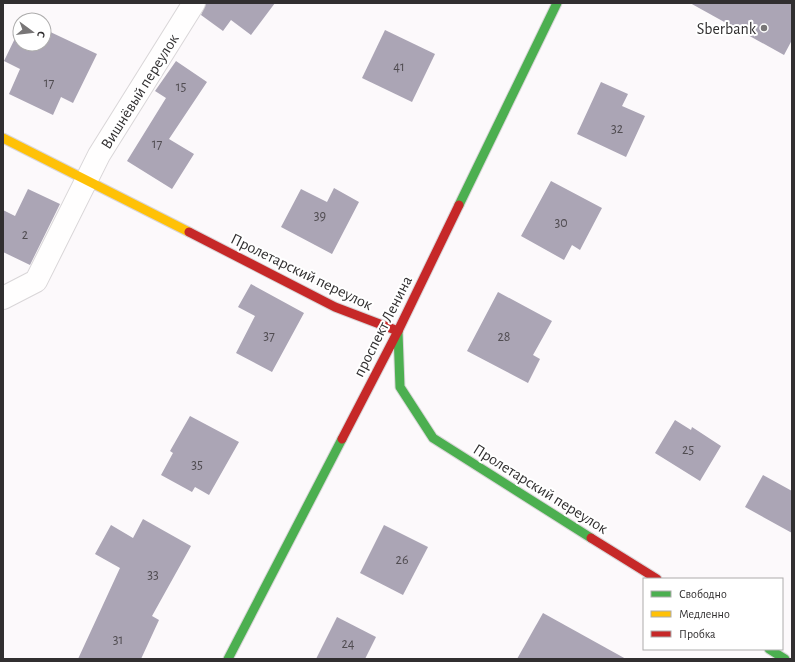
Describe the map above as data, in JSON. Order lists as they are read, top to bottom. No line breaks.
{"streets":{"street":["Вишнёвый переулок","Пролетарский переулок","проспект Ленина"]},"crossings":[["Вишнёвый переулок","Пролетарский переулок"],["Пролетарский переулок","проспект Ленина"]],"places":["Sberbank"],"house_numbers":["41","17","15","32","17","39","30","2","37","28","25","35","26","33","31","24"],"legend":["Свободно","Медленно","Пробка"],"north":"right"}
